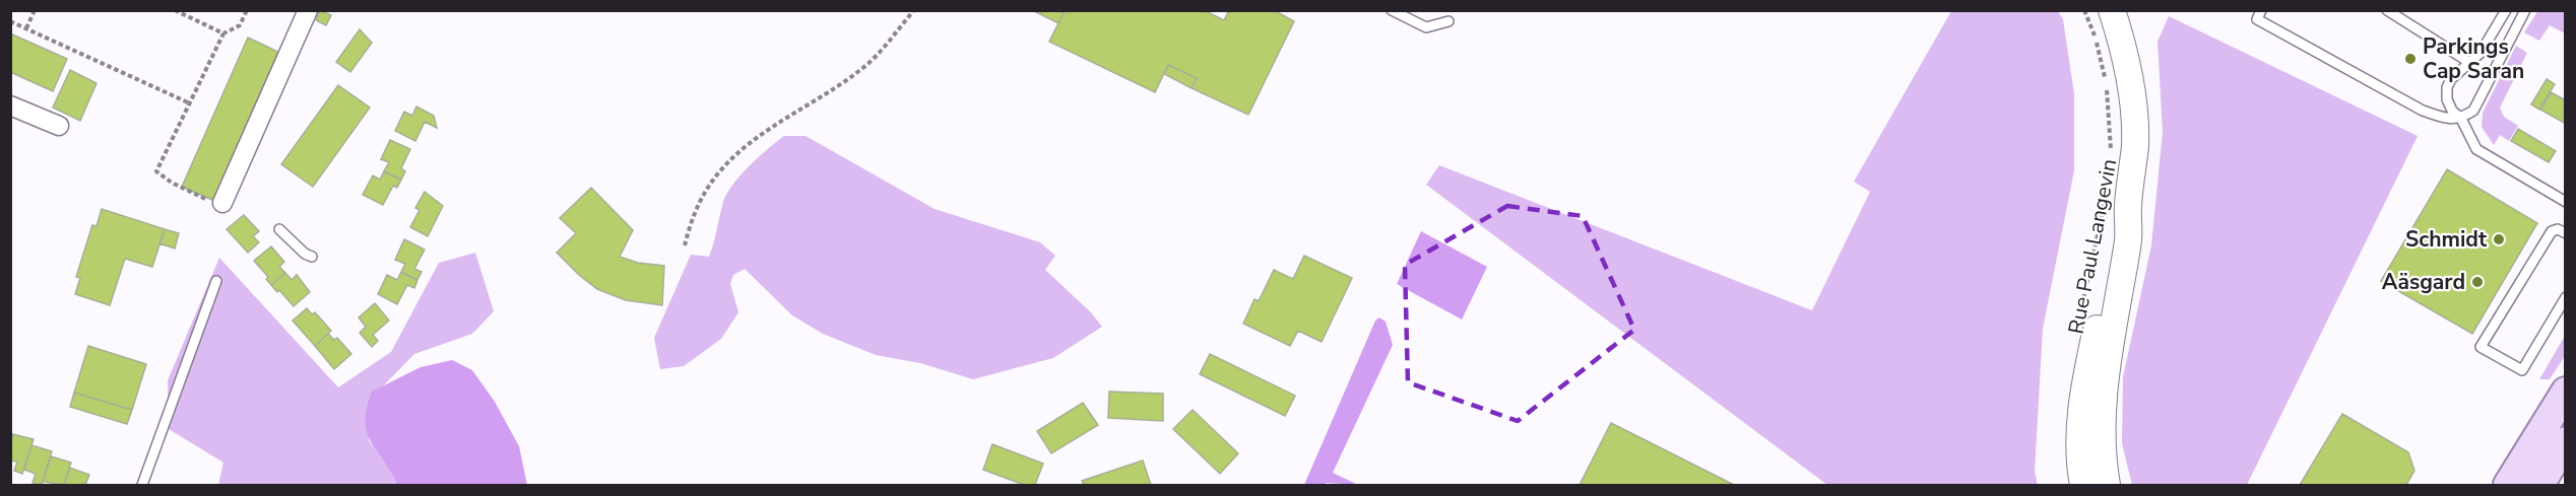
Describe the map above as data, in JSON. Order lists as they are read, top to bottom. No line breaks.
{"streets":{"main road":["Rue Paul Langevin"]},"places":["Parkings Cap Saran","Schmidt","Aäsgard"]}
